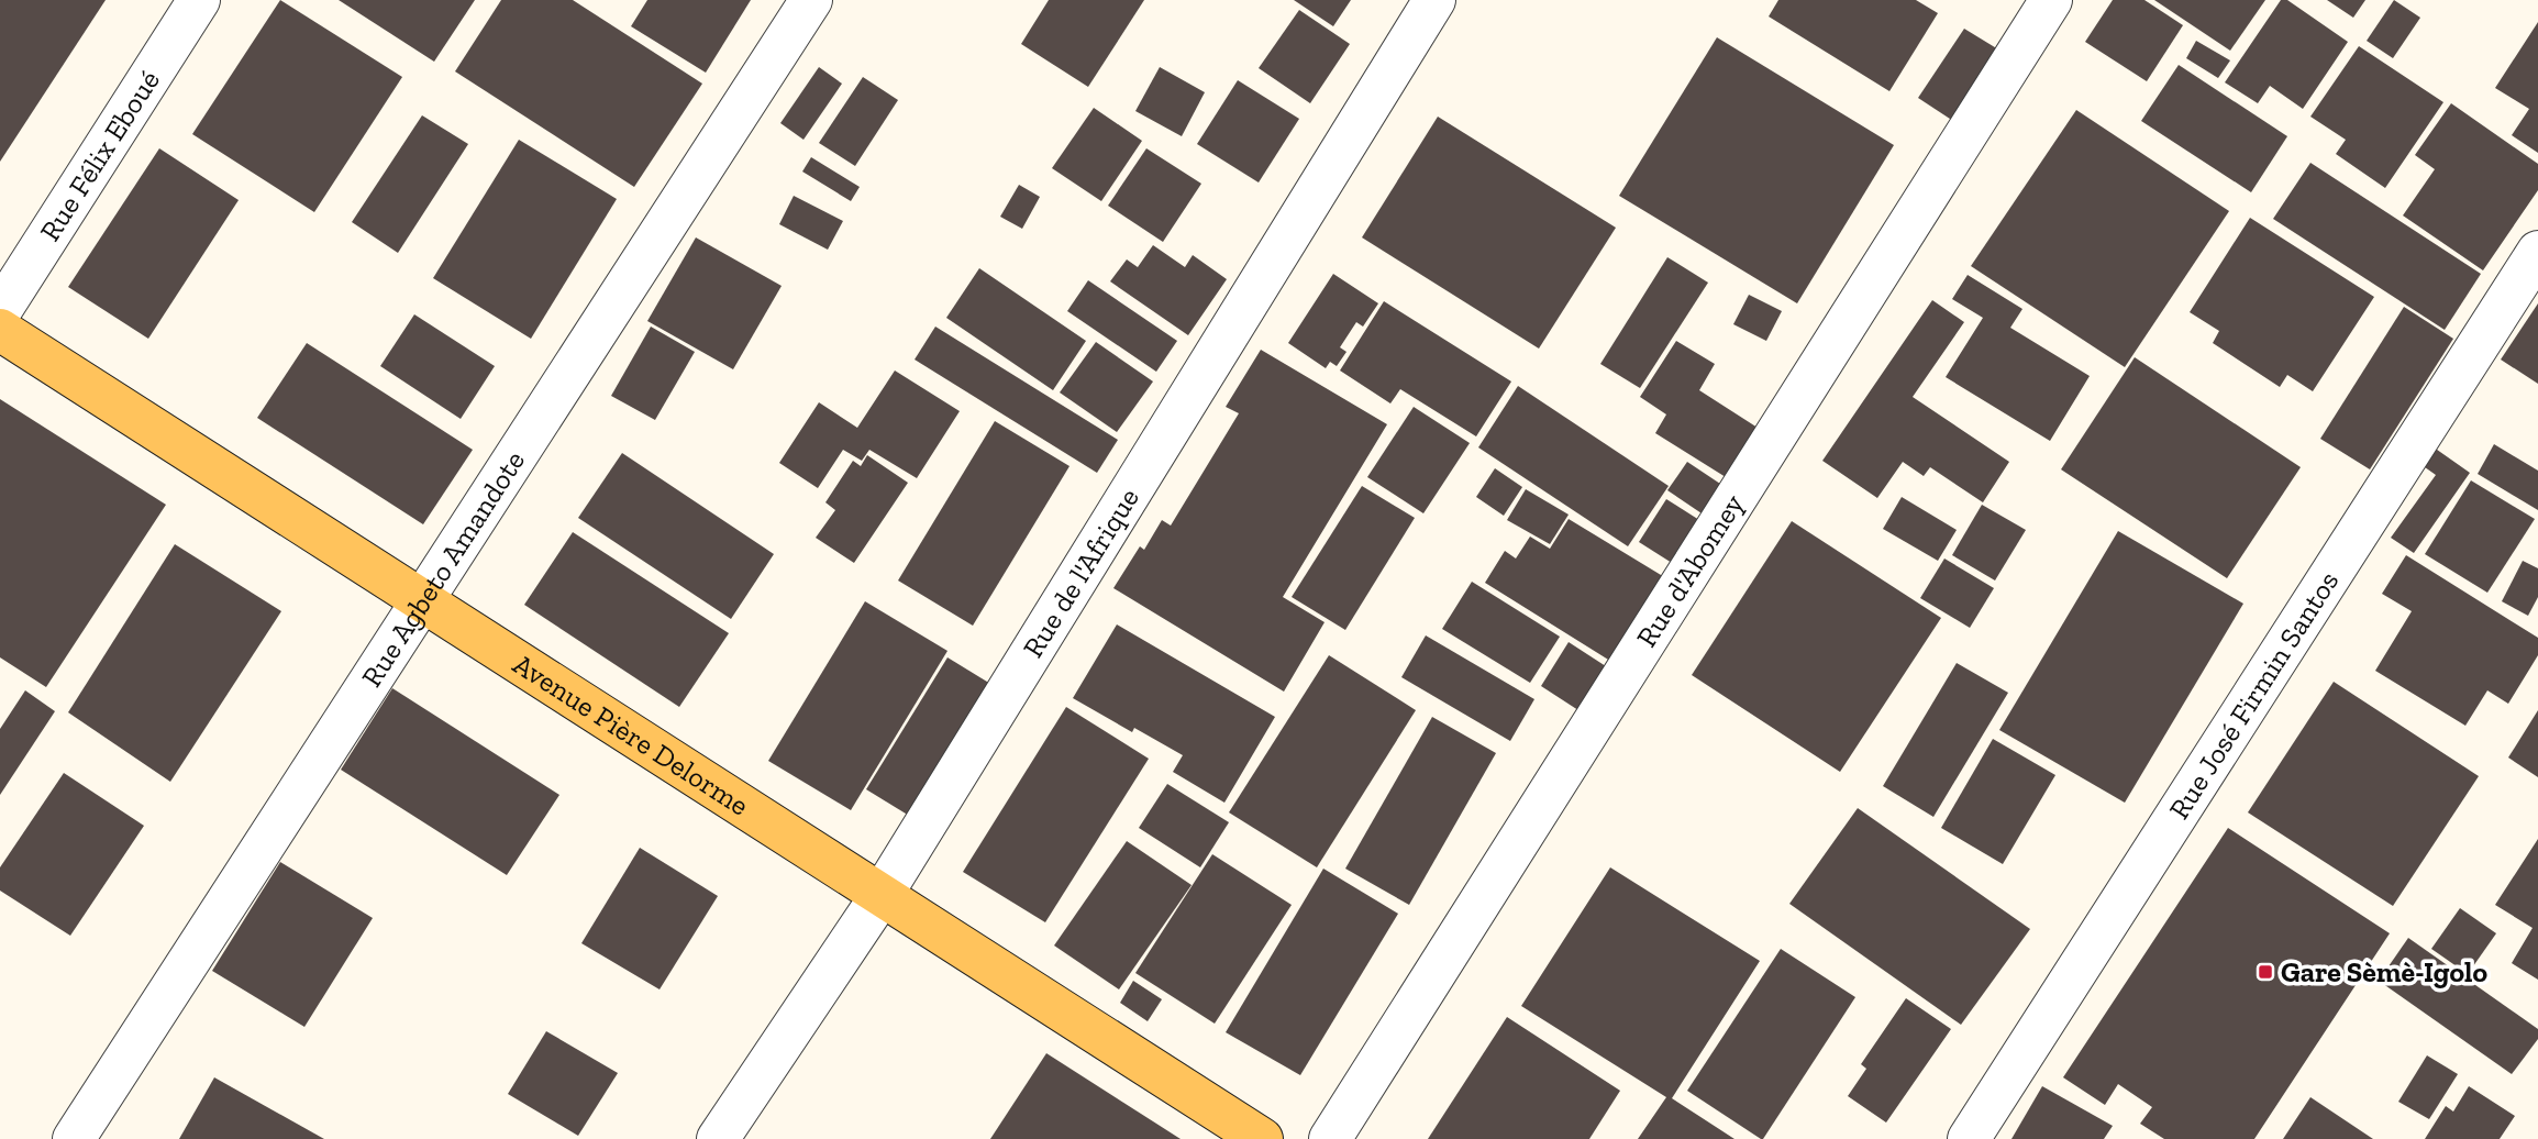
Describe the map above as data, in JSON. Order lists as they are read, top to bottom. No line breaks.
{"streets":{"main road":["Avenue Pière Delorme"],"street":["Rue Félix Eboué","Rue d'Abomey","Rue Agbeto Amandote","Rue de l'Afrique","Rue José Firmin Santos"]},"crossings":[["Rue Agbeto Amandote","Avenue Pière Delorme"],["Rue de l'Afrique","Avenue Pière Delorme"]],"places":{"transit":["Gare Sèmè-Igolo"]}}
